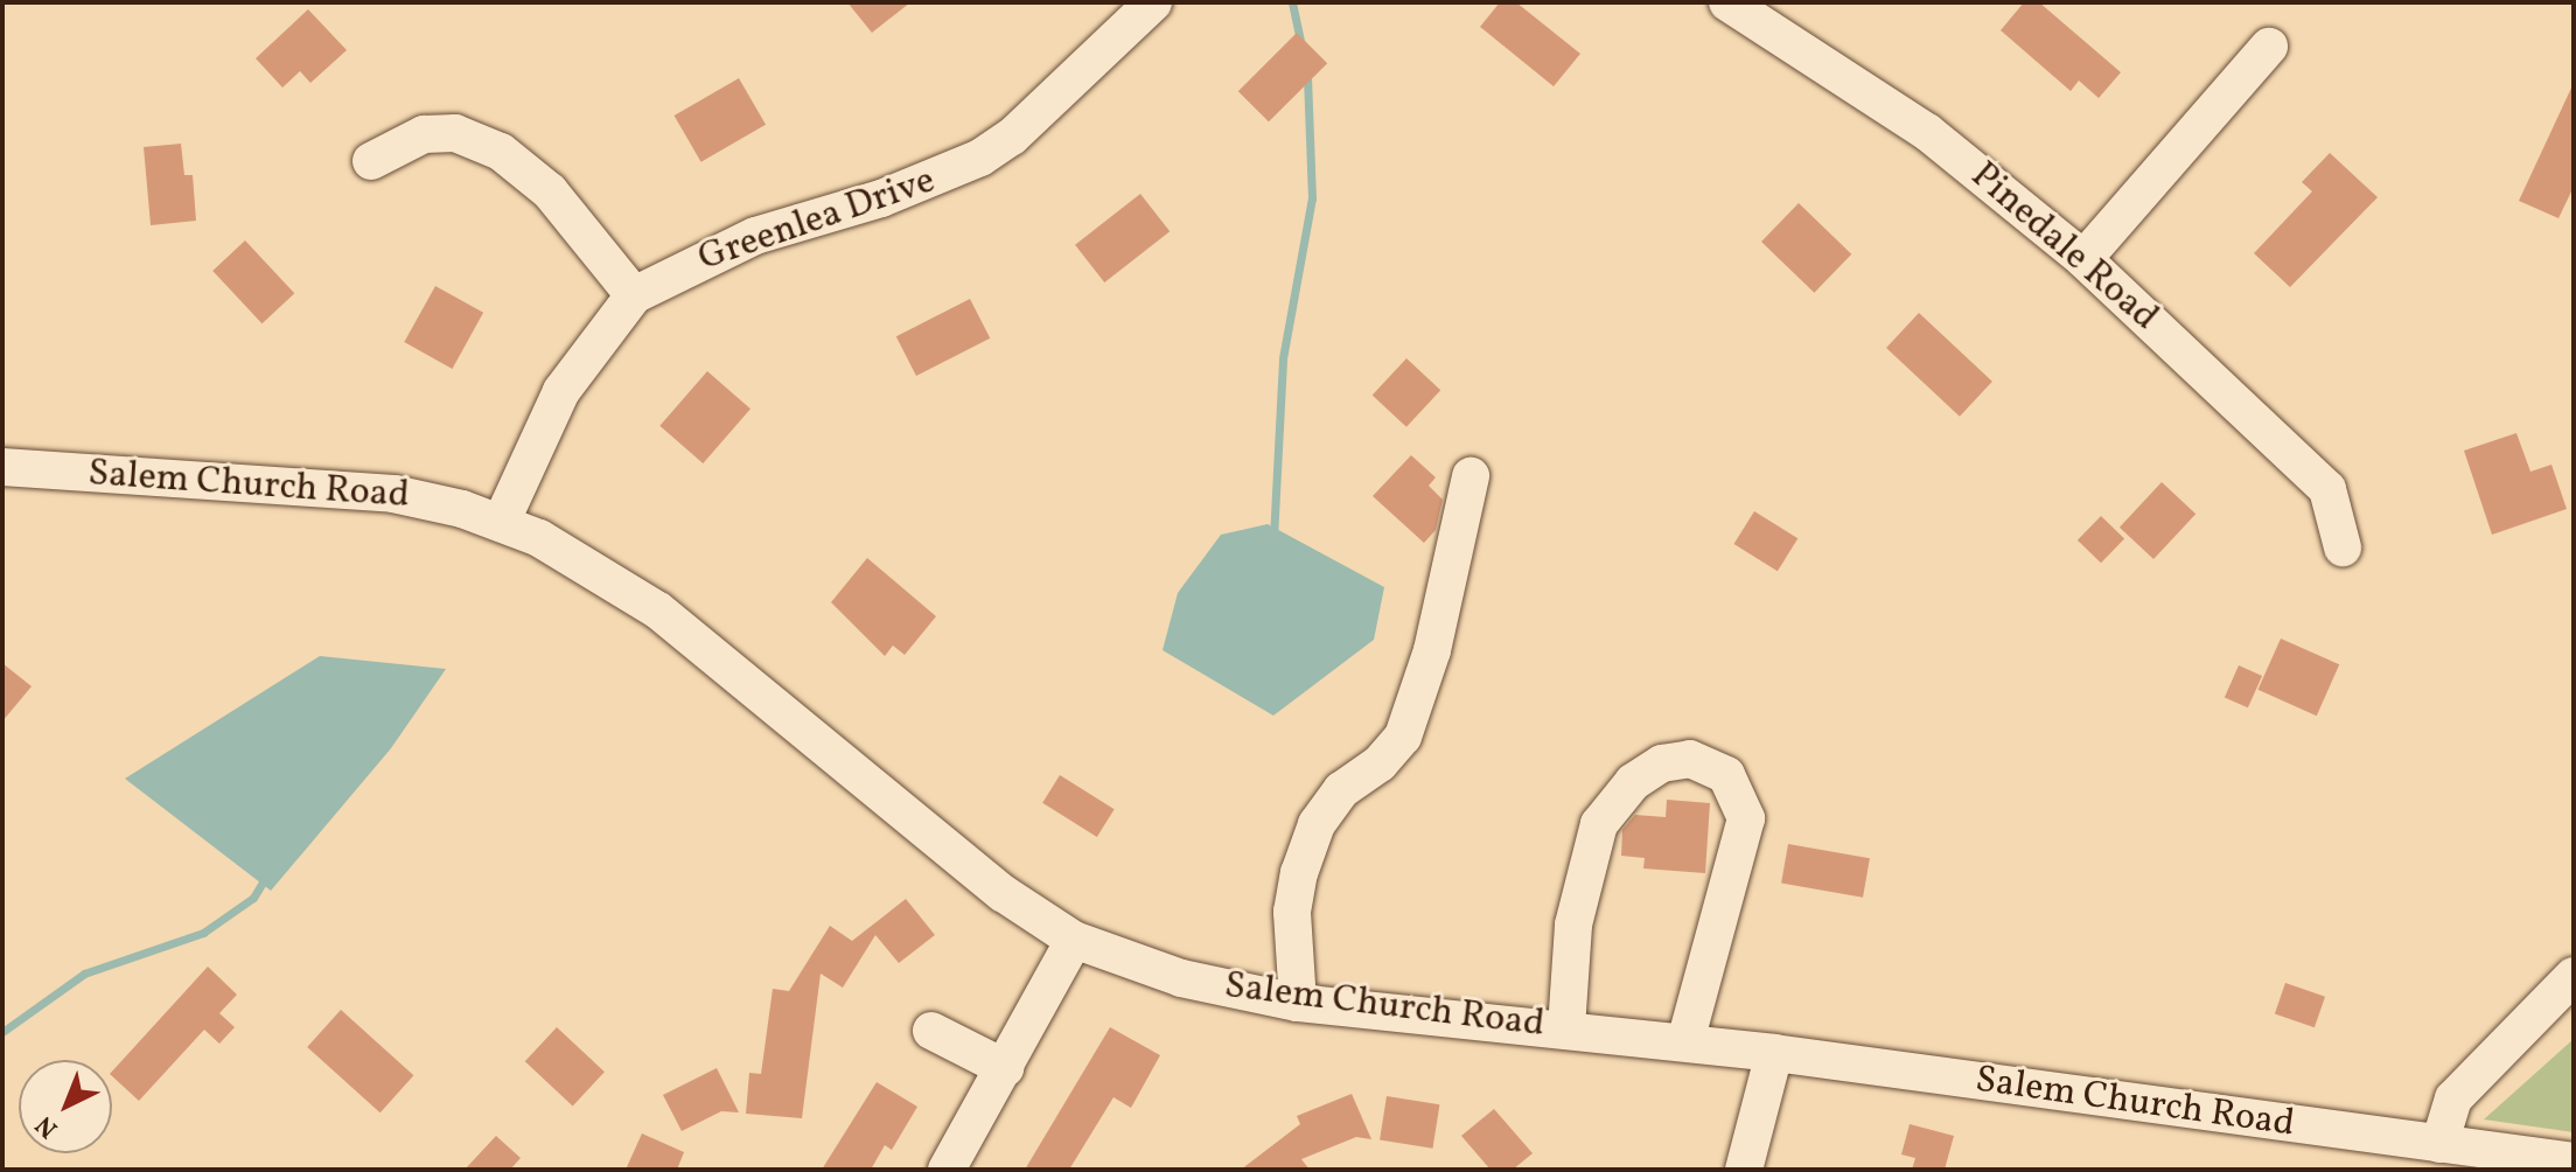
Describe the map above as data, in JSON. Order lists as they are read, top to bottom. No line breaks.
{"streets":{"street":["Greenlea Drive","Pinedale Road","Salem Church Road"]},"crossings":[["Greenlea Drive","Salem Church Road"]],"north":"bottom left"}
